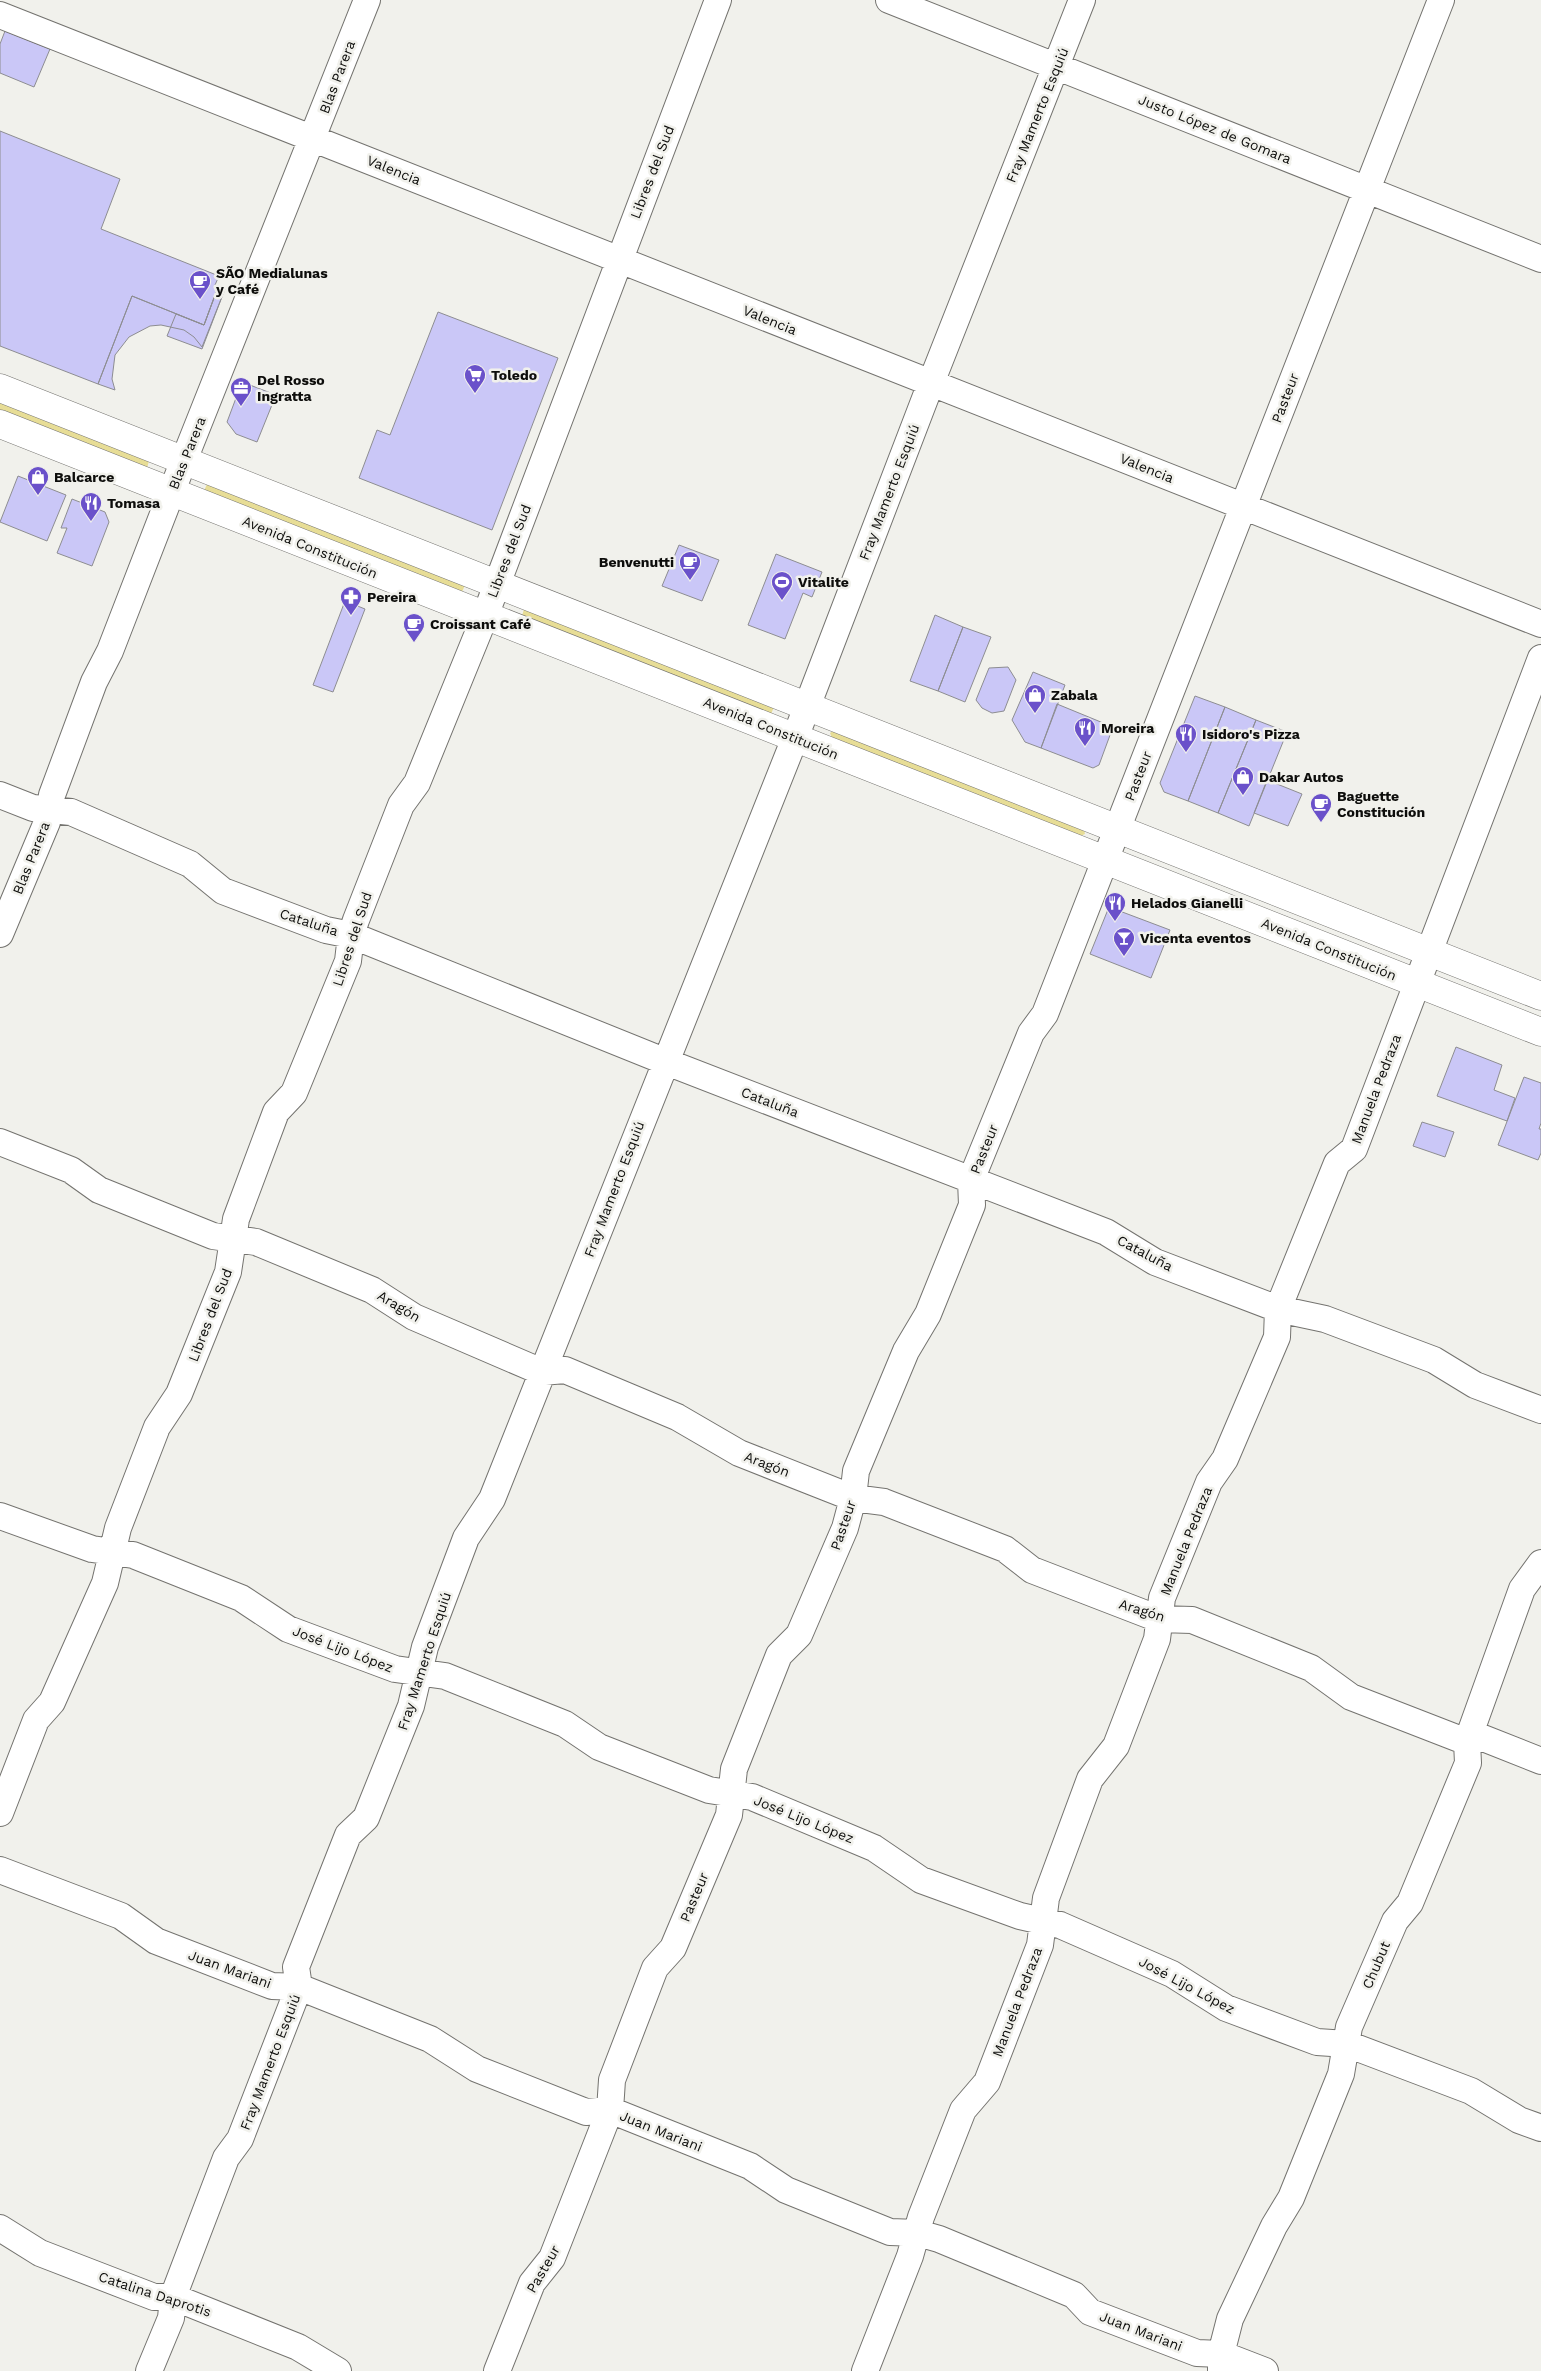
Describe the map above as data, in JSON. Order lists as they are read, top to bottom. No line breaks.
{"streets":{"main road":["Avenida Constitución"],"street":["Blas Parera","Fray Mamerto Esquiú","Justo López de Gomara","Valencia","Libres del Sud","Pasteur","Cataluña","Manuela Pedraza","Aragón","José Lijo López","Chubut","Juan Mariani","Catalina Daprotis"]},"crossings":[["Blas Parera","Valencia"],["Blas Parera","Avenida Constitución"],["Blas Parera","Cataluña"],["Fray Mamerto Esquiú","Justo López de Gomara"],["Fray Mamerto Esquiú","Valencia"],["Fray Mamerto Esquiú","Avenida Constitución"],["Fray Mamerto Esquiú","Cataluña"],["Fray Mamerto Esquiú","Aragón"],["Fray Mamerto Esquiú","José Lijo López"],["Fray Mamerto Esquiú","Juan Mariani"],["Fray Mamerto Esquiú","Catalina Daprotis"],["Justo López de Gomara","Pasteur"],["Valencia","Libres del Sud"],["Valencia","Pasteur"],["Libres del Sud","Avenida Constitución"],["Libres del Sud","Cataluña"],["Libres del Sud","Aragón"],["Libres del Sud","José Lijo López"],["Pasteur","Avenida Constitución"],["Pasteur","Cataluña"],["Pasteur","Aragón"],["Pasteur","José Lijo López"],["Pasteur","Juan Mariani"],["Avenida Constitución","Manuela Pedraza"],["Cataluña","Manuela Pedraza"],["Manuela Pedraza","Aragón"],["Manuela Pedraza","José Lijo López"],["Manuela Pedraza","Juan Mariani"],["Aragón","Chubut"],["José Lijo López","Chubut"],["Chubut","Juan Mariani"]],"places":{"cafe":["SÃO Medialunas y Café","Benvenutti","Croissant Café","Baguette Constitución"],"supermarket":["Toledo"],"office":["Del Rosso Ingratta"],"shop":["Balcarce","Zabala","Dakar Autos"],"restaurant":["Tomasa","Moreira","Isidoro's Pizza","Helados Gianelli"],"sports":["Vitalite"],"pharmacy":["Pereira"],"bar":["Vicenta eventos"]}}
